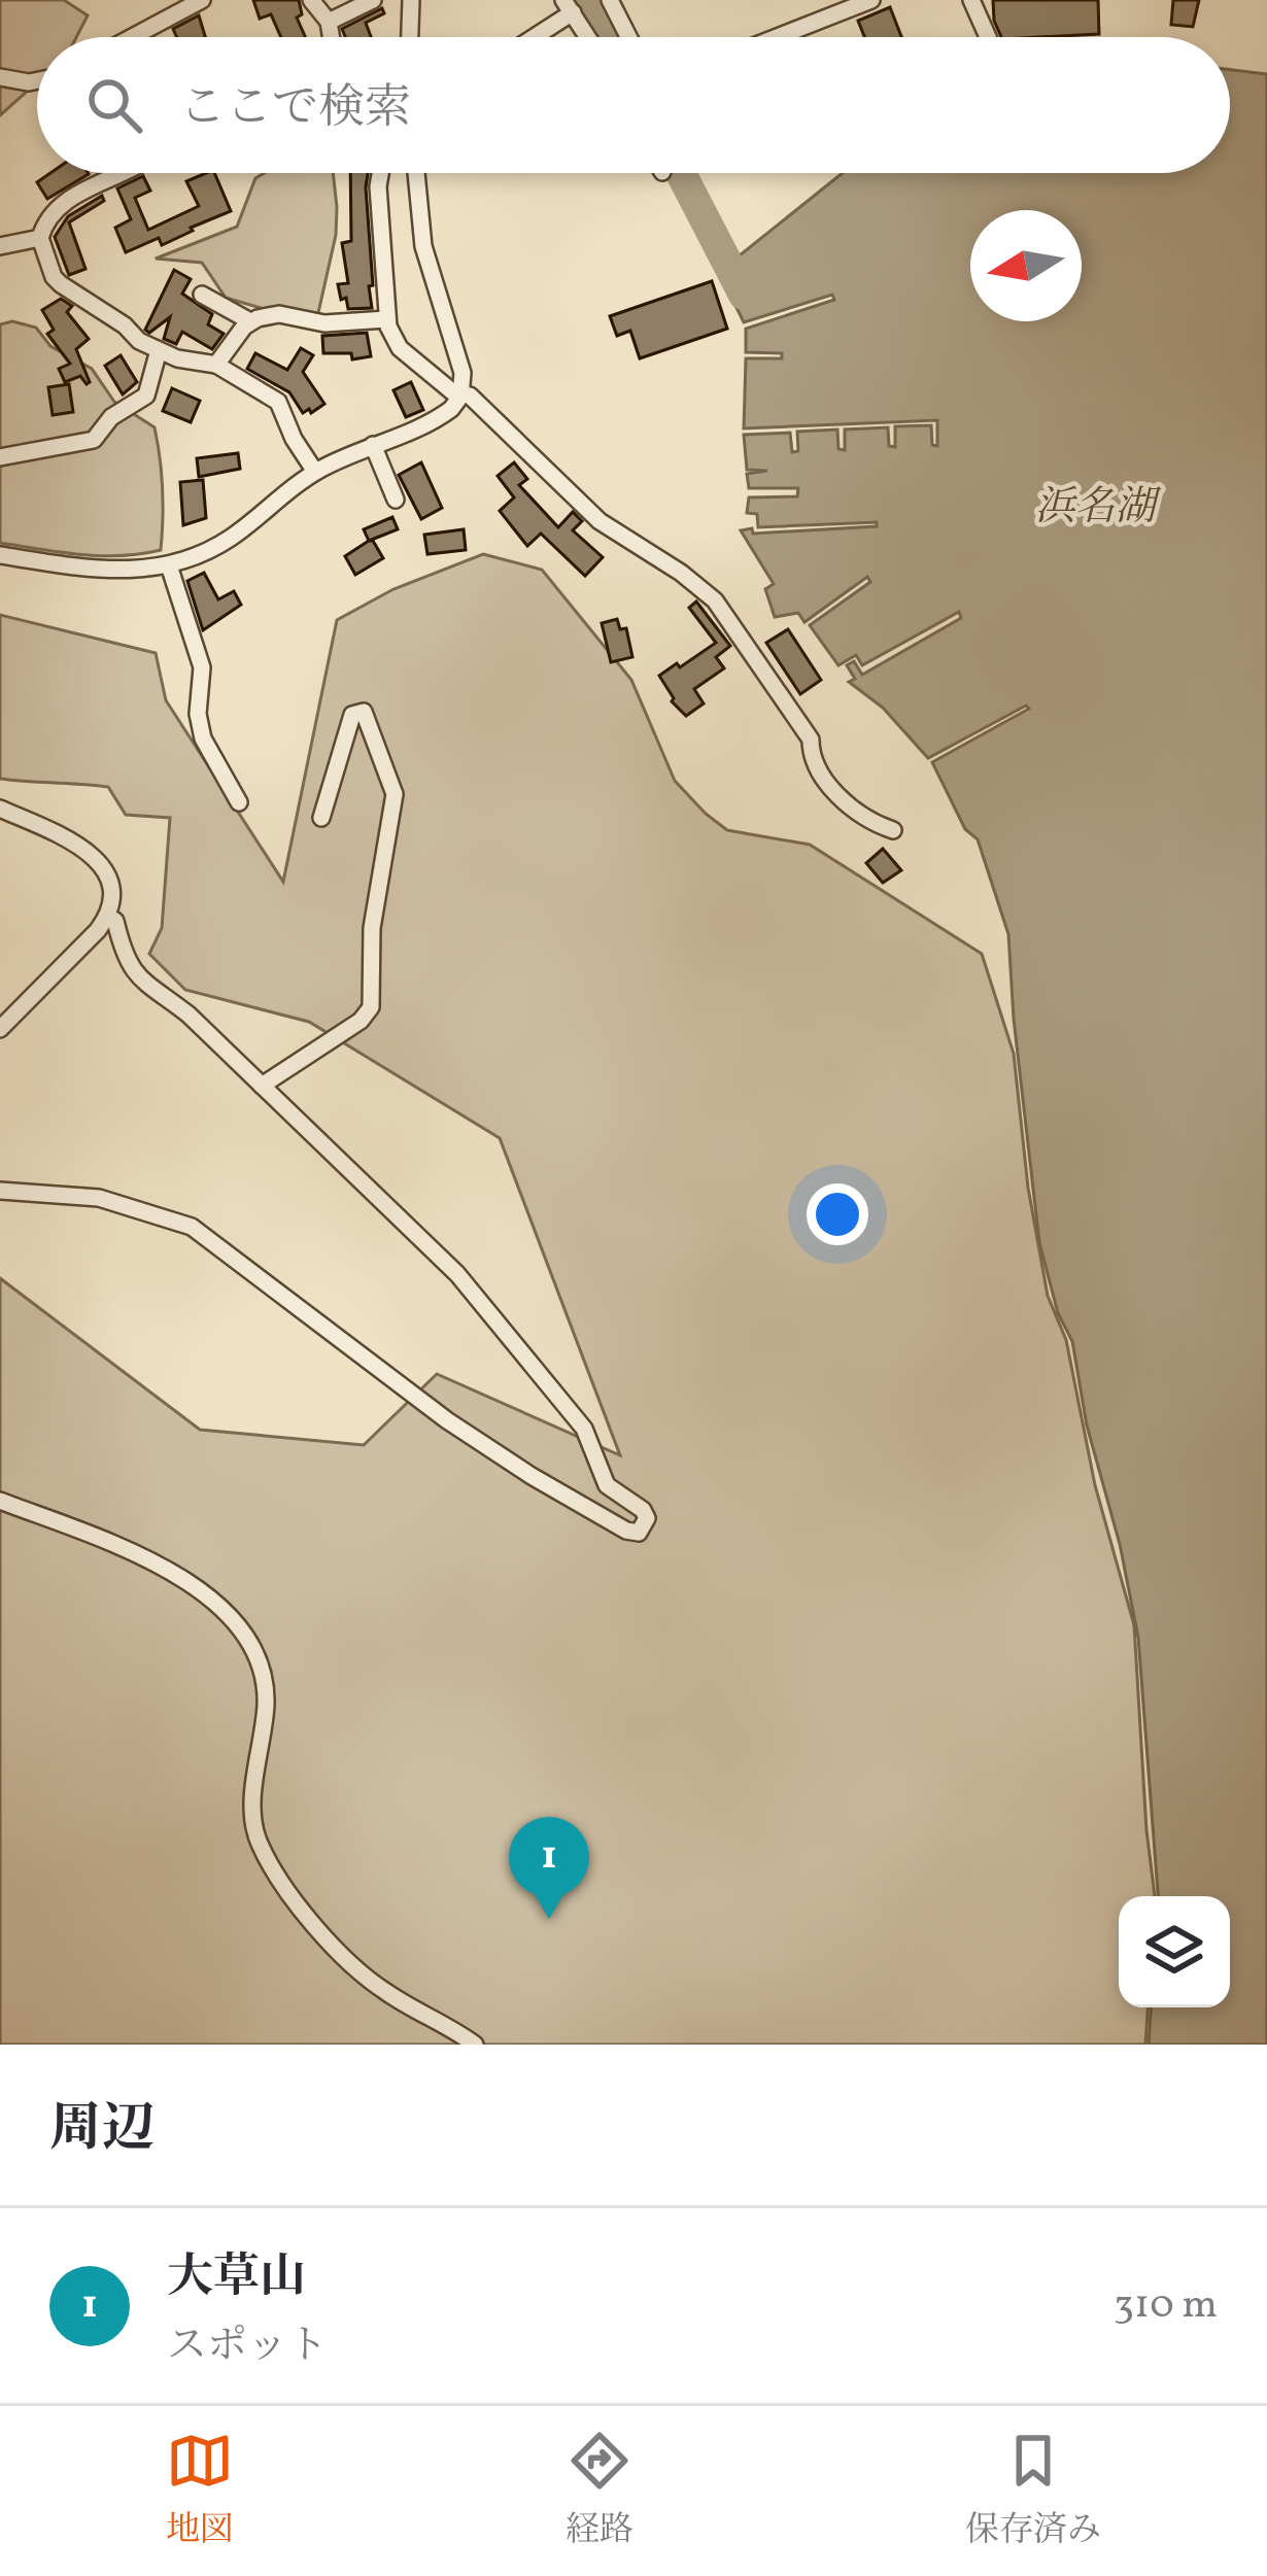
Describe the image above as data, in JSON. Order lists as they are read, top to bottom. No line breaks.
{"water":["浜名湖"],"north":"left","page":{"search":"ここで検索","pins":"1","heading":"周辺","list":[{"mark":"1","name":"大草山","note":"スポット","value":"310 m"}],"nav":["地図","経路","保存済み"]}}
